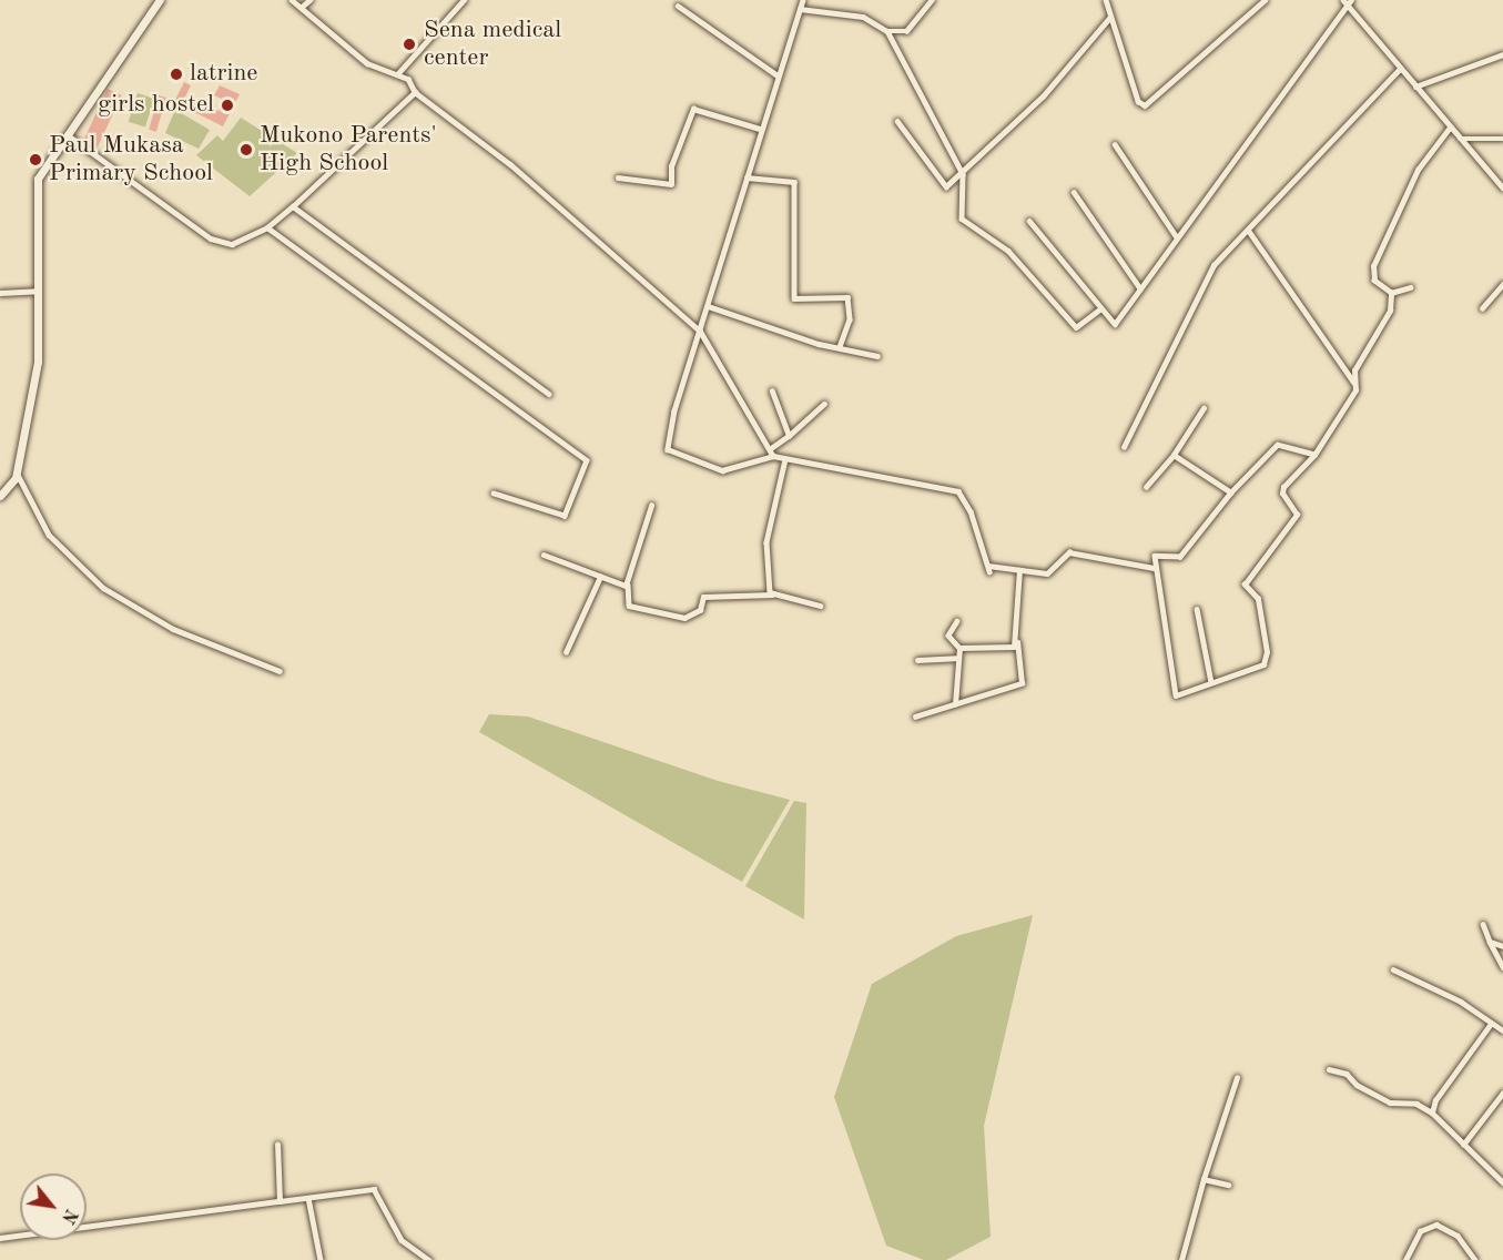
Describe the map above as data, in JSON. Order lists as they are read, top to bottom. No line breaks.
{"places":["Sena medical center","latrine","girls hostel","Mukono Parents' High School","Paul Mukasa Primary School"],"north":"bottom right"}
